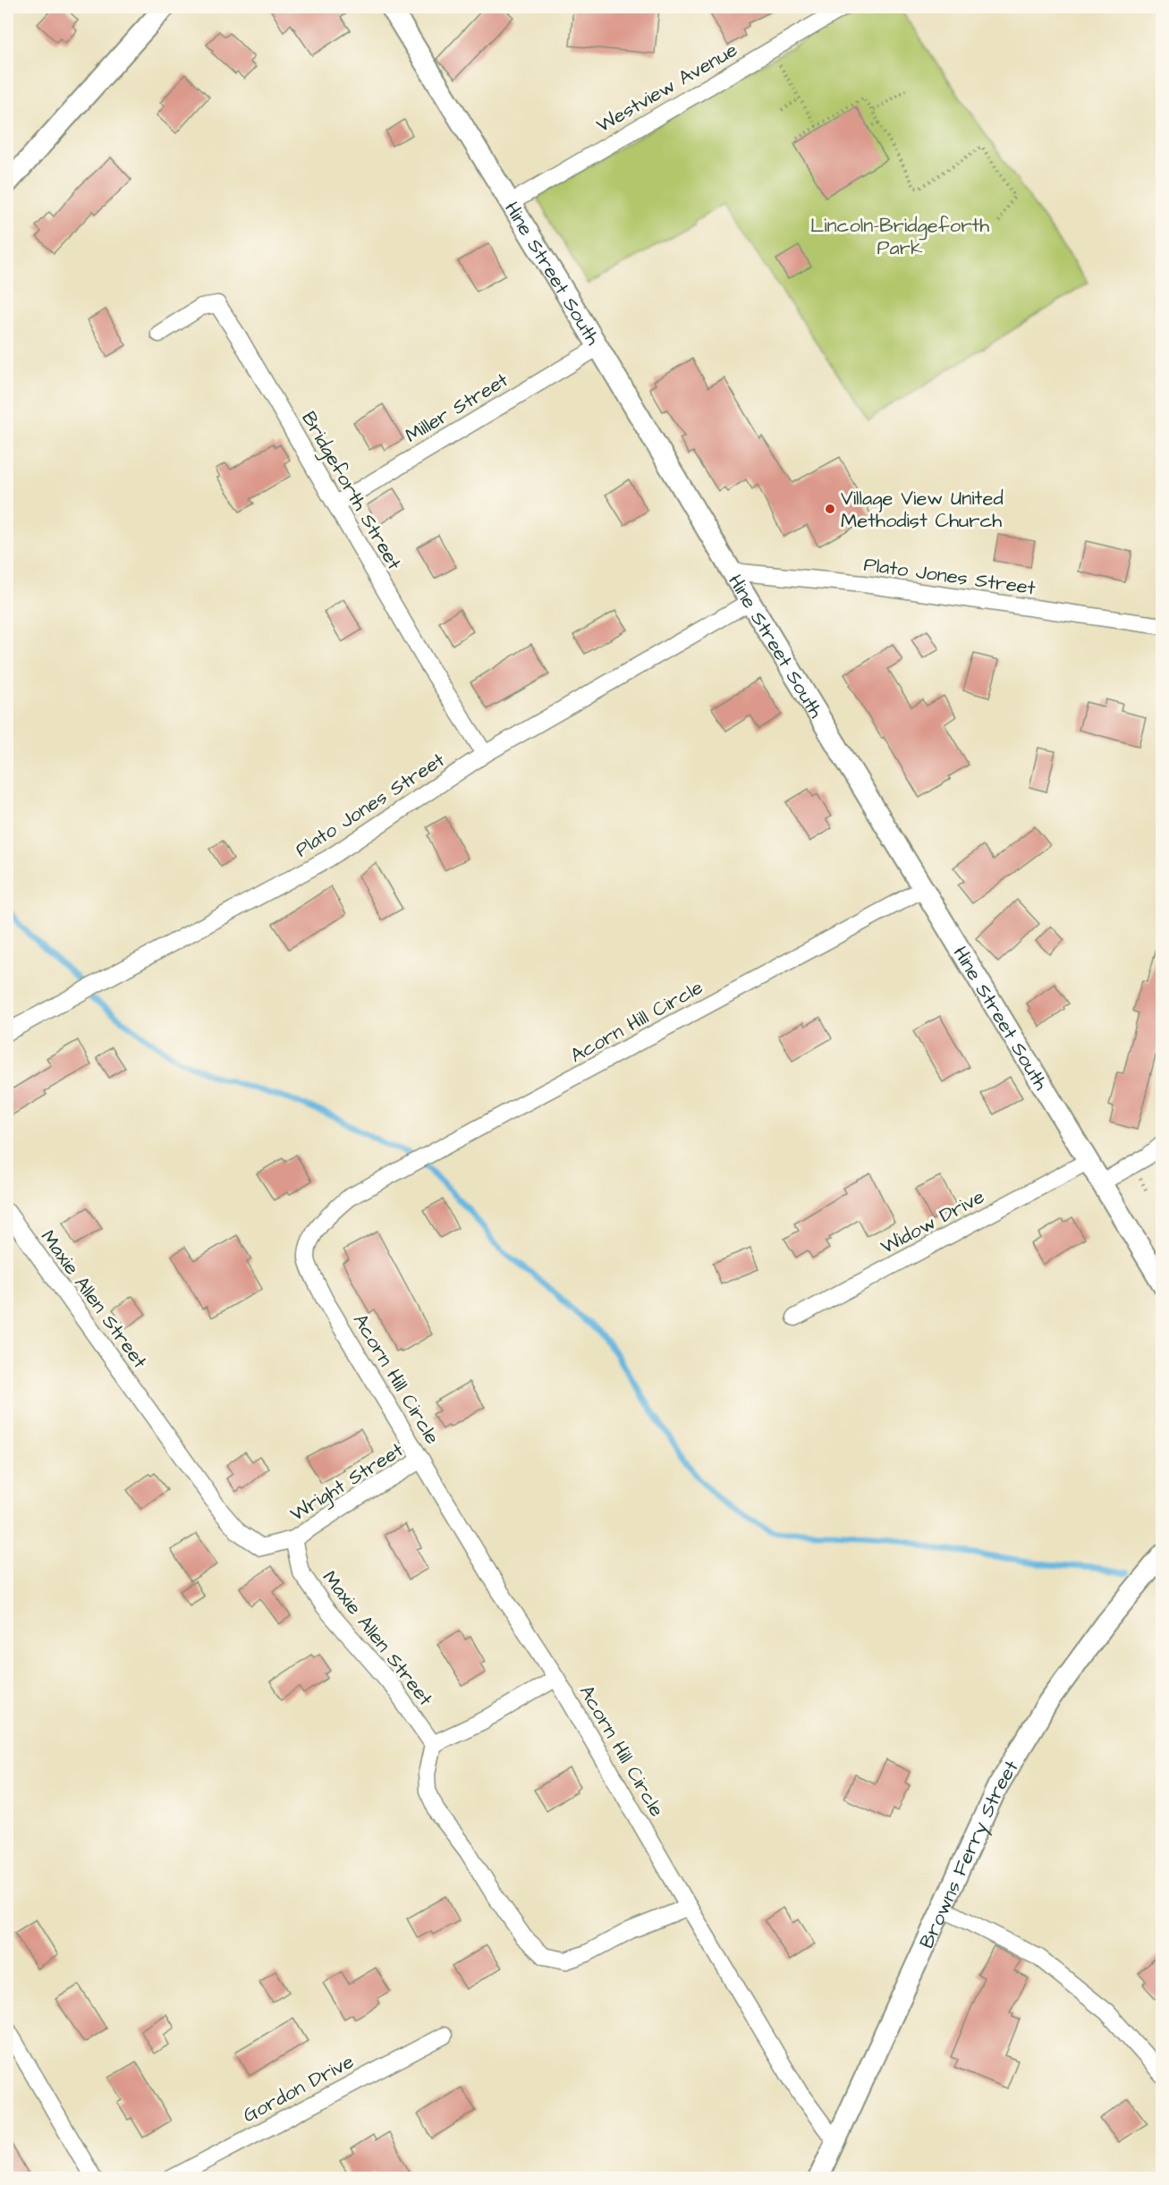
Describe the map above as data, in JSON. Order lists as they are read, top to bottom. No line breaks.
{"streets":{"street":["Westview Avenue","Hine Street South","Miller Street","Bridgeforth Street","Plato Jones Street","Acorn Hill Circle","Widow Drive","Maxie Allen Street","Wright Street","Browns Ferry Street","Gordon Drive"]},"crossings":[["Westview Avenue","Hine Street South"],["Hine Street South","Miller Street"],["Hine Street South","Plato Jones Street"],["Hine Street South","Acorn Hill Circle"],["Hine Street South","Widow Drive"],["Miller Street","Bridgeforth Street"],["Bridgeforth Street","Plato Jones Street"],["Acorn Hill Circle","Wright Street"],["Acorn Hill Circle","Browns Ferry Street"],["Maxie Allen Street","Wright Street"]],"parks":["Lincoln-Bridgeforth Park"],"places":["Village View United Methodist Church"]}
